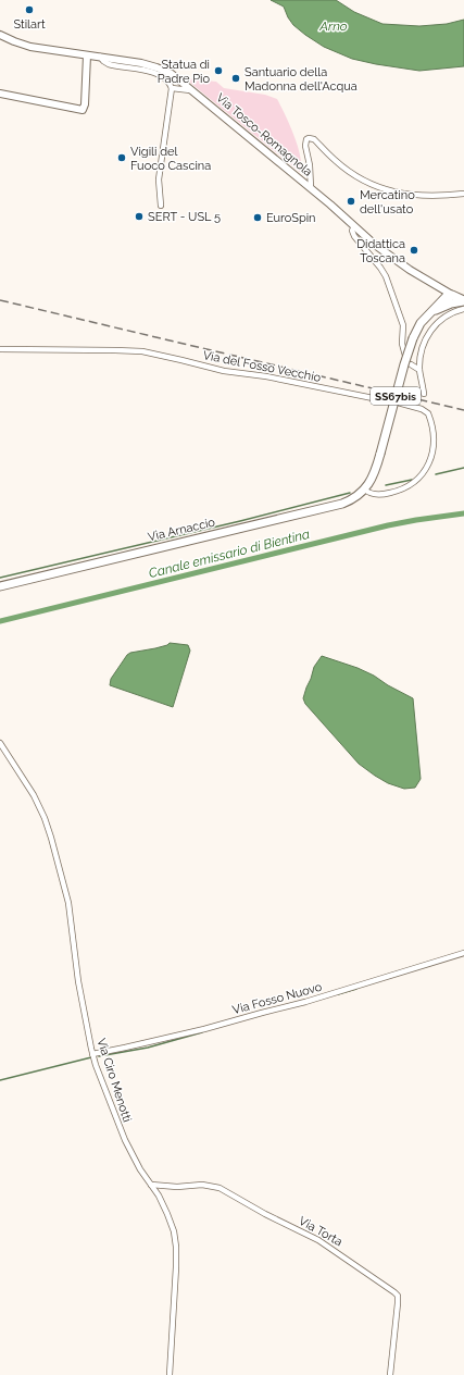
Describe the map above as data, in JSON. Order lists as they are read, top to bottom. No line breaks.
{"streets":{"main road":["Via Tosco-Romagnola","SS67bis","Via Arnaccio"],"street":["Via del Fosso Vecchio","Via Fosso Nuovo","Via Ciro Menotti","Via Torta"]},"crossings":[["Via Tosco-Romagnola","Via Arnaccio"],["Via Fosso Nuovo","Via Ciro Menotti"],["Via Ciro Menotti","Via Torta"]],"water":["Arno","Canale emissario di Bientina"],"places":["Stilart","Statua di Padre Pio","Santuario della Madonna dell'Acqua","Vigili del Fuoco Cascina","Mercatino dell'usato","SERT - USL 5","EuroSpin","Didattica Toscana"]}
